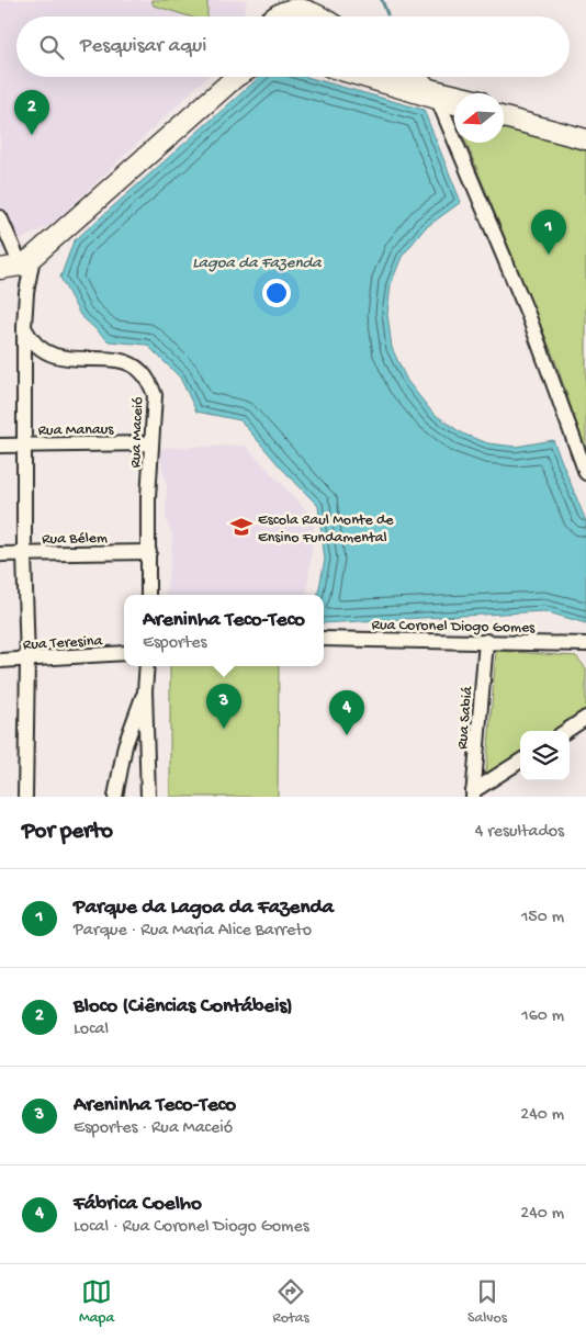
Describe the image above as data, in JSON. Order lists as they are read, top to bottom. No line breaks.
{"streets":{"street":["Rua Manaus","Rua Maceió","Rua Bélem","Rua Coronel Diogo Gomes","Rua Teresina","Rua Sabiá"]},"crossings":[["Rua Manaus","Rua Maceió"],["Rua Maceió","Rua Bélem"],["Rua Coronel Diogo Gomes","Rua Sabiá"]],"water":["Lagoa da Fazenda"],"places":{"school or university":["Escola Raul Monte de Ensino Fundamental"]},"north":"left","page":{"search":"Pesquisar aqui","pins":["2","1","3","4"],"popup":["Areninha Teco-Teco","Esportes"],"heading":["Por perto","4 resultados"],"list":[{"mark":"1","name":"Parque da Lagoa da Fazenda","note":"Parque · Rua Maria Alice Barreto","value":"150 m"},{"mark":"2","name":"Bloco (Ciências Contábeis)","note":"Local","value":"160 m"},{"mark":"3","name":"Areninha Teco-Teco","note":"Esportes · Rua Maceió","value":"240 m"},{"mark":"4","name":"Fábrica Coelho","note":"Local · Rua Coronel Diogo Gomes","value":"240 m"}],"nav":["Mapa","Rotas","Salvos"]}}
